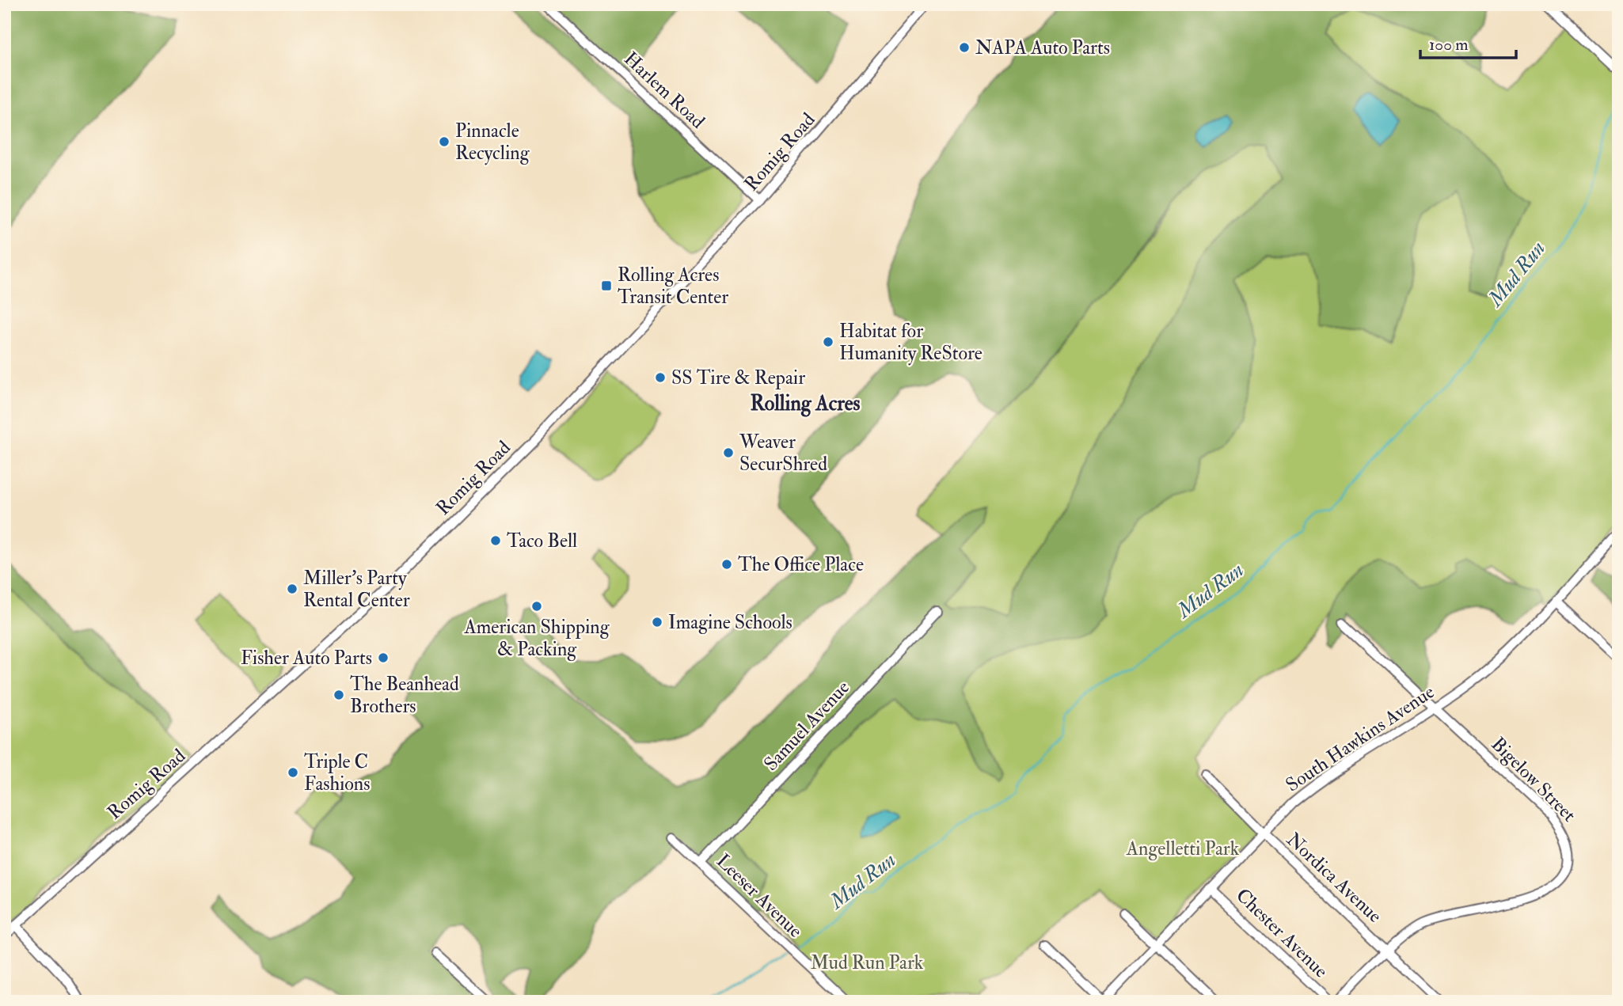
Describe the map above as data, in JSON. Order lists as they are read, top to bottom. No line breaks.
{"streets":{"street":["Harlem Road","Romig Road","Samuel Avenue","South Hawkins Avenue","Bigelow Street","Nordica Avenue","Leeser Avenue","Chester Avenue"]},"crossings":[["Harlem Road","Romig Road"],["Samuel Avenue","Leeser Avenue"],["South Hawkins Avenue","Bigelow Street"],["South Hawkins Avenue","Nordica Avenue"],["South Hawkins Avenue","Chester Avenue"],["Bigelow Street","Nordica Avenue"]],"districts":["Rolling Acres"],"water":["Mud Run"],"parks":["Angelletti Park","Mud Run Park"],"places":{"other":["NAPA Auto Parts","Pinnacle Recycling","Habitat for Humanity ReStore","SS Tire & Repair","Weaver SecurShred","Taco Bell","The Office Place","Miller's Party Rental Center","American Shipping & Packing","Imagine Schools","Fisher Auto Parts","The Beanhead Brothers","Triple C Fashions"],"transit":["Rolling Acres Transit Center"]},"scale_bar":"100 m"}
